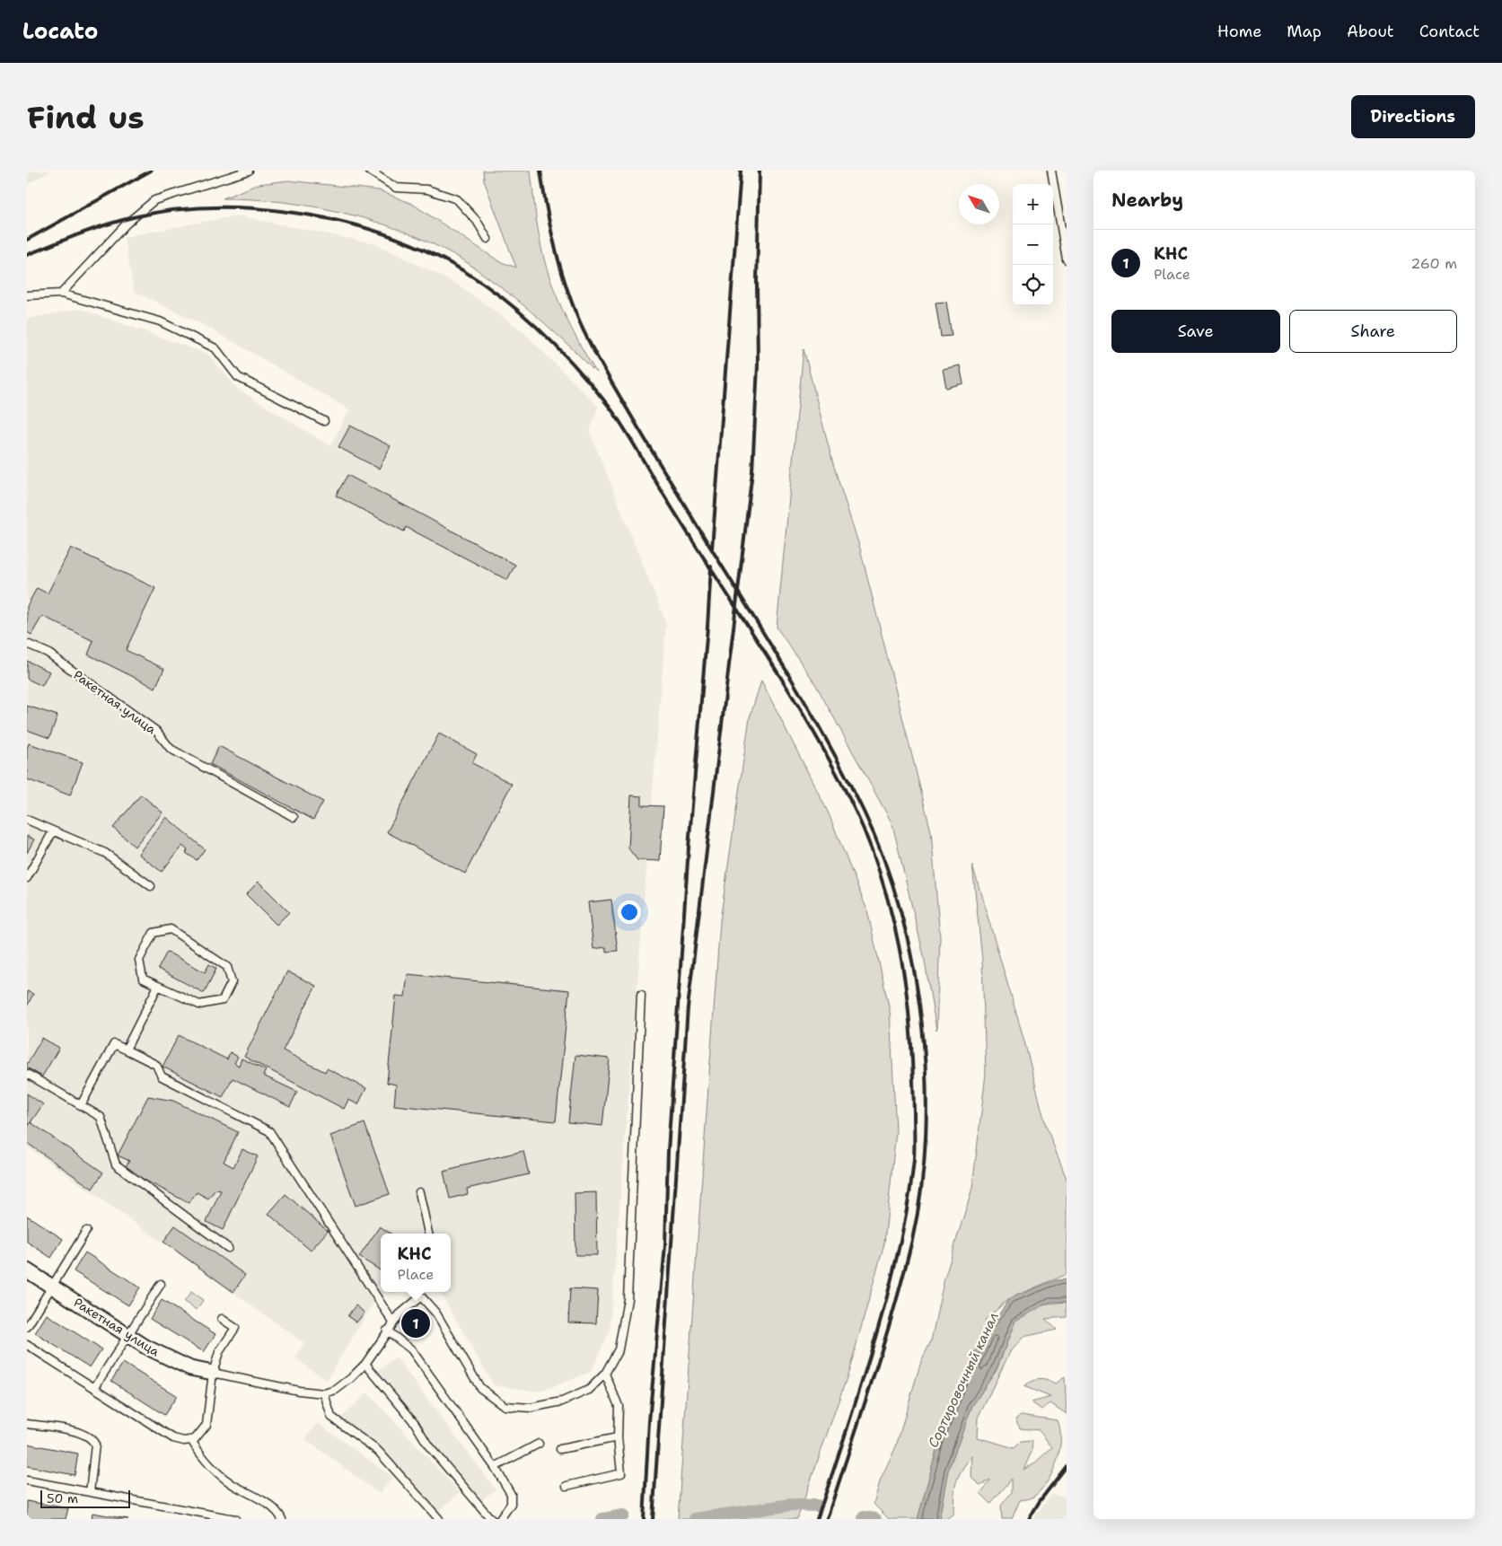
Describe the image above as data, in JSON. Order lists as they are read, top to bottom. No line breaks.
{"streets":{"street":["Ракетная улица"]},"water":["Сортировочный канал"],"scale_bar":"50 m","north":"top left","page":{"header":"Locato","nav":["Home","Map","About","Contact"],"buttons":["Directions",["Save","Share"]],"title":"Find us","heading":"Nearby","map_buttons":["+","−"],"list":[{"mark":"1","name":"КНС","note":"Place","value":"260 m"}],"popup":["КНС","Place"],"pins":"1","scale":"50 m"}}
